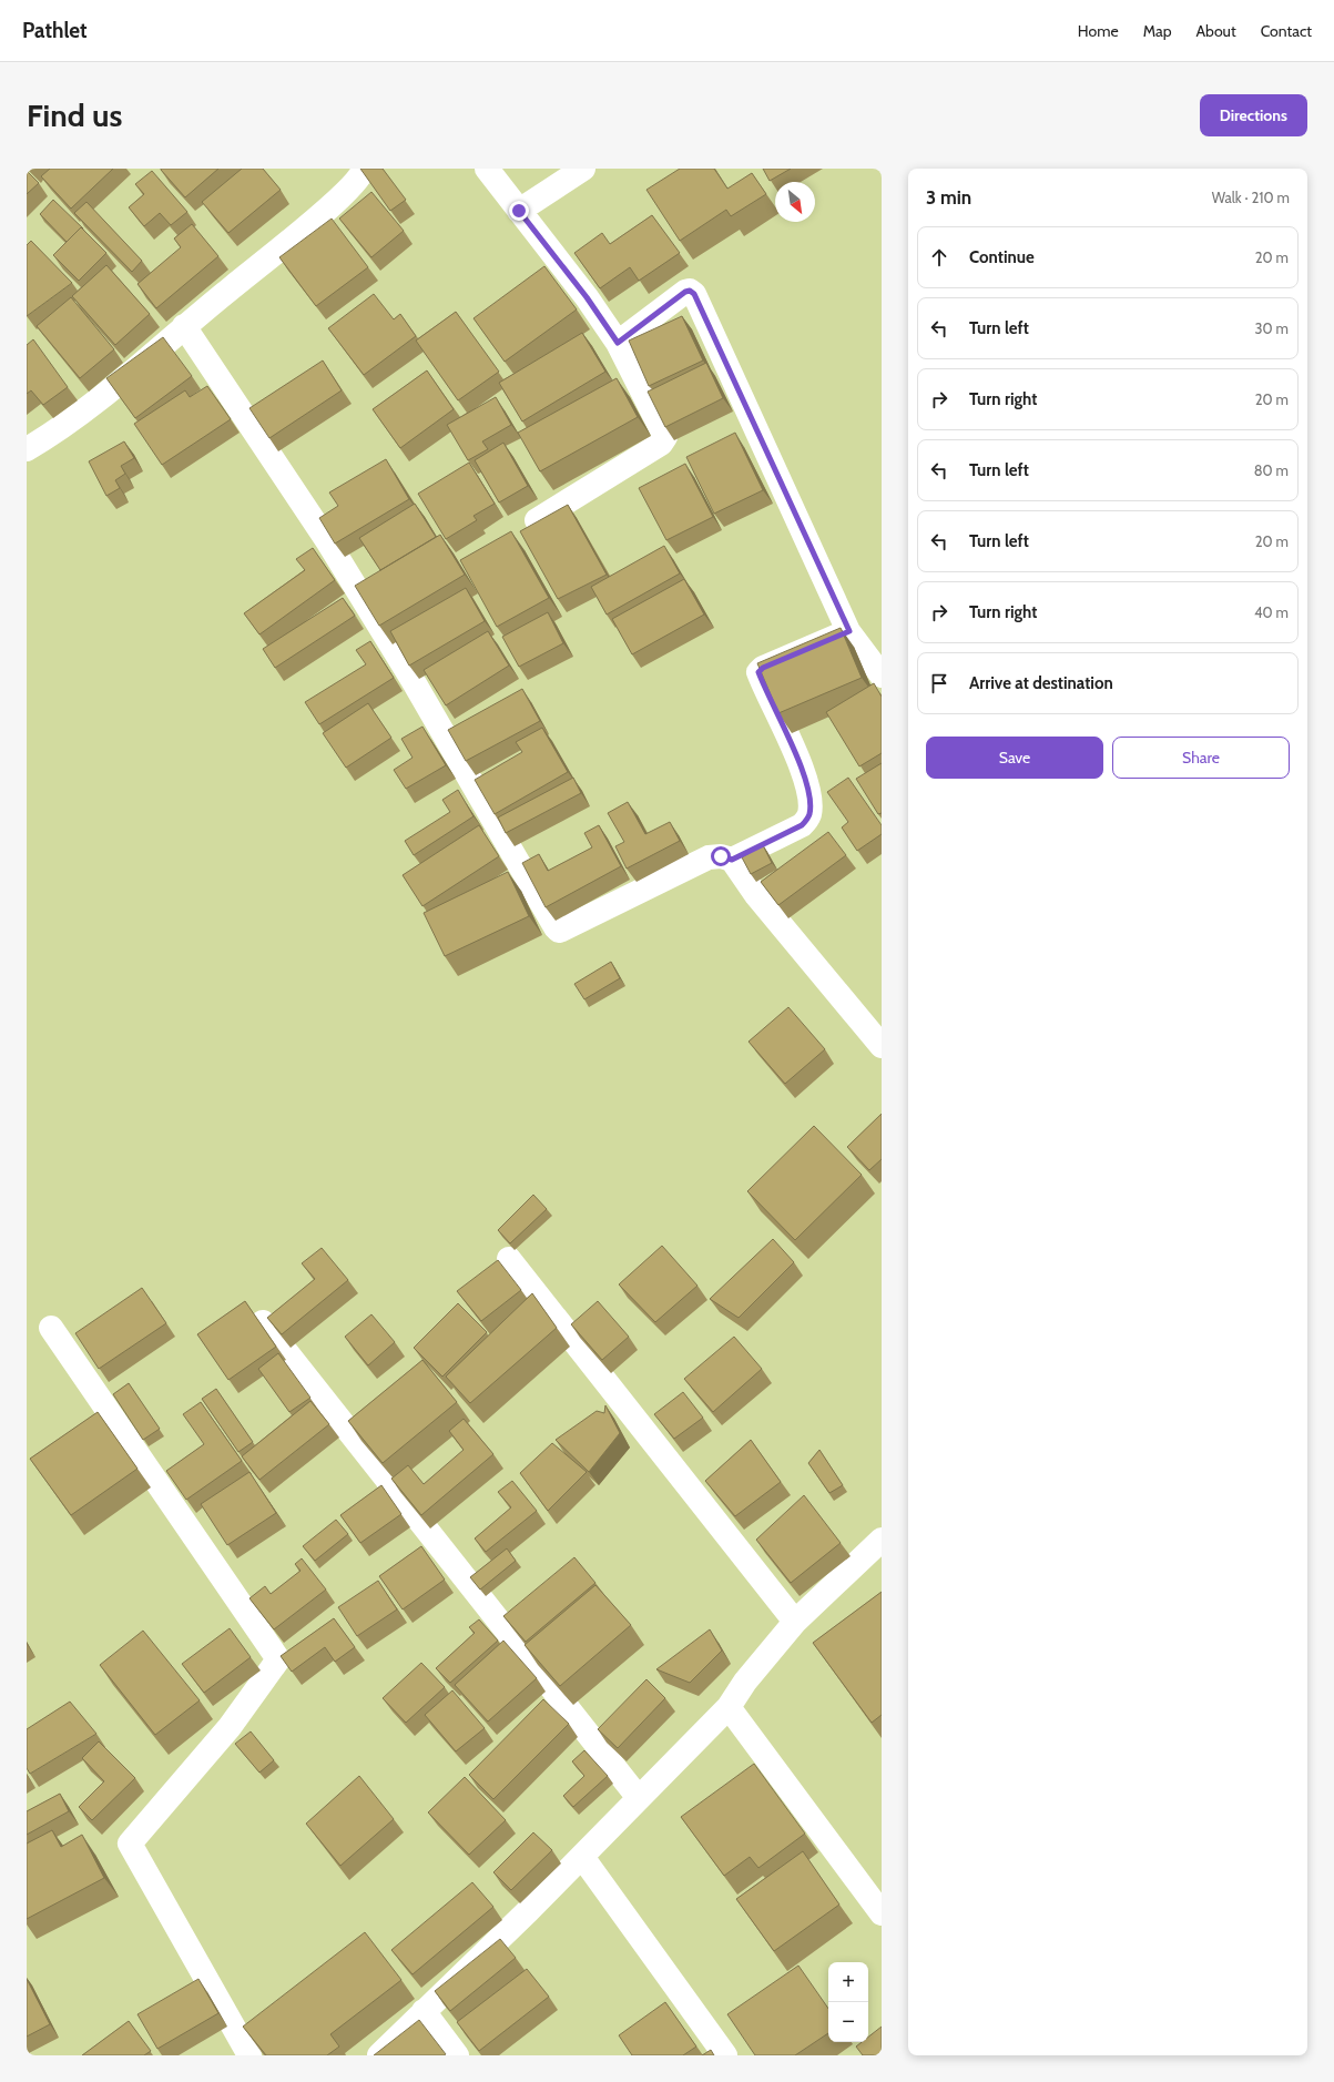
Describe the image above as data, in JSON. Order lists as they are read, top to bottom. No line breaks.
{"north":"bottom right","page":{"header":"Pathlet","nav":["Home","Map","About","Contact"],"buttons":["Directions",["Save","Share"]],"title":"Find us","heading":["3 min","Walk · 210 m"],"list":[["Continue","20 m"],["Turn left","30 m"],["Turn right","20 m"],["Turn left","80 m"],["Turn left","20 m"],["Turn right","40 m"],"Arrive at destination"],"map_buttons":["+","−"]}}
